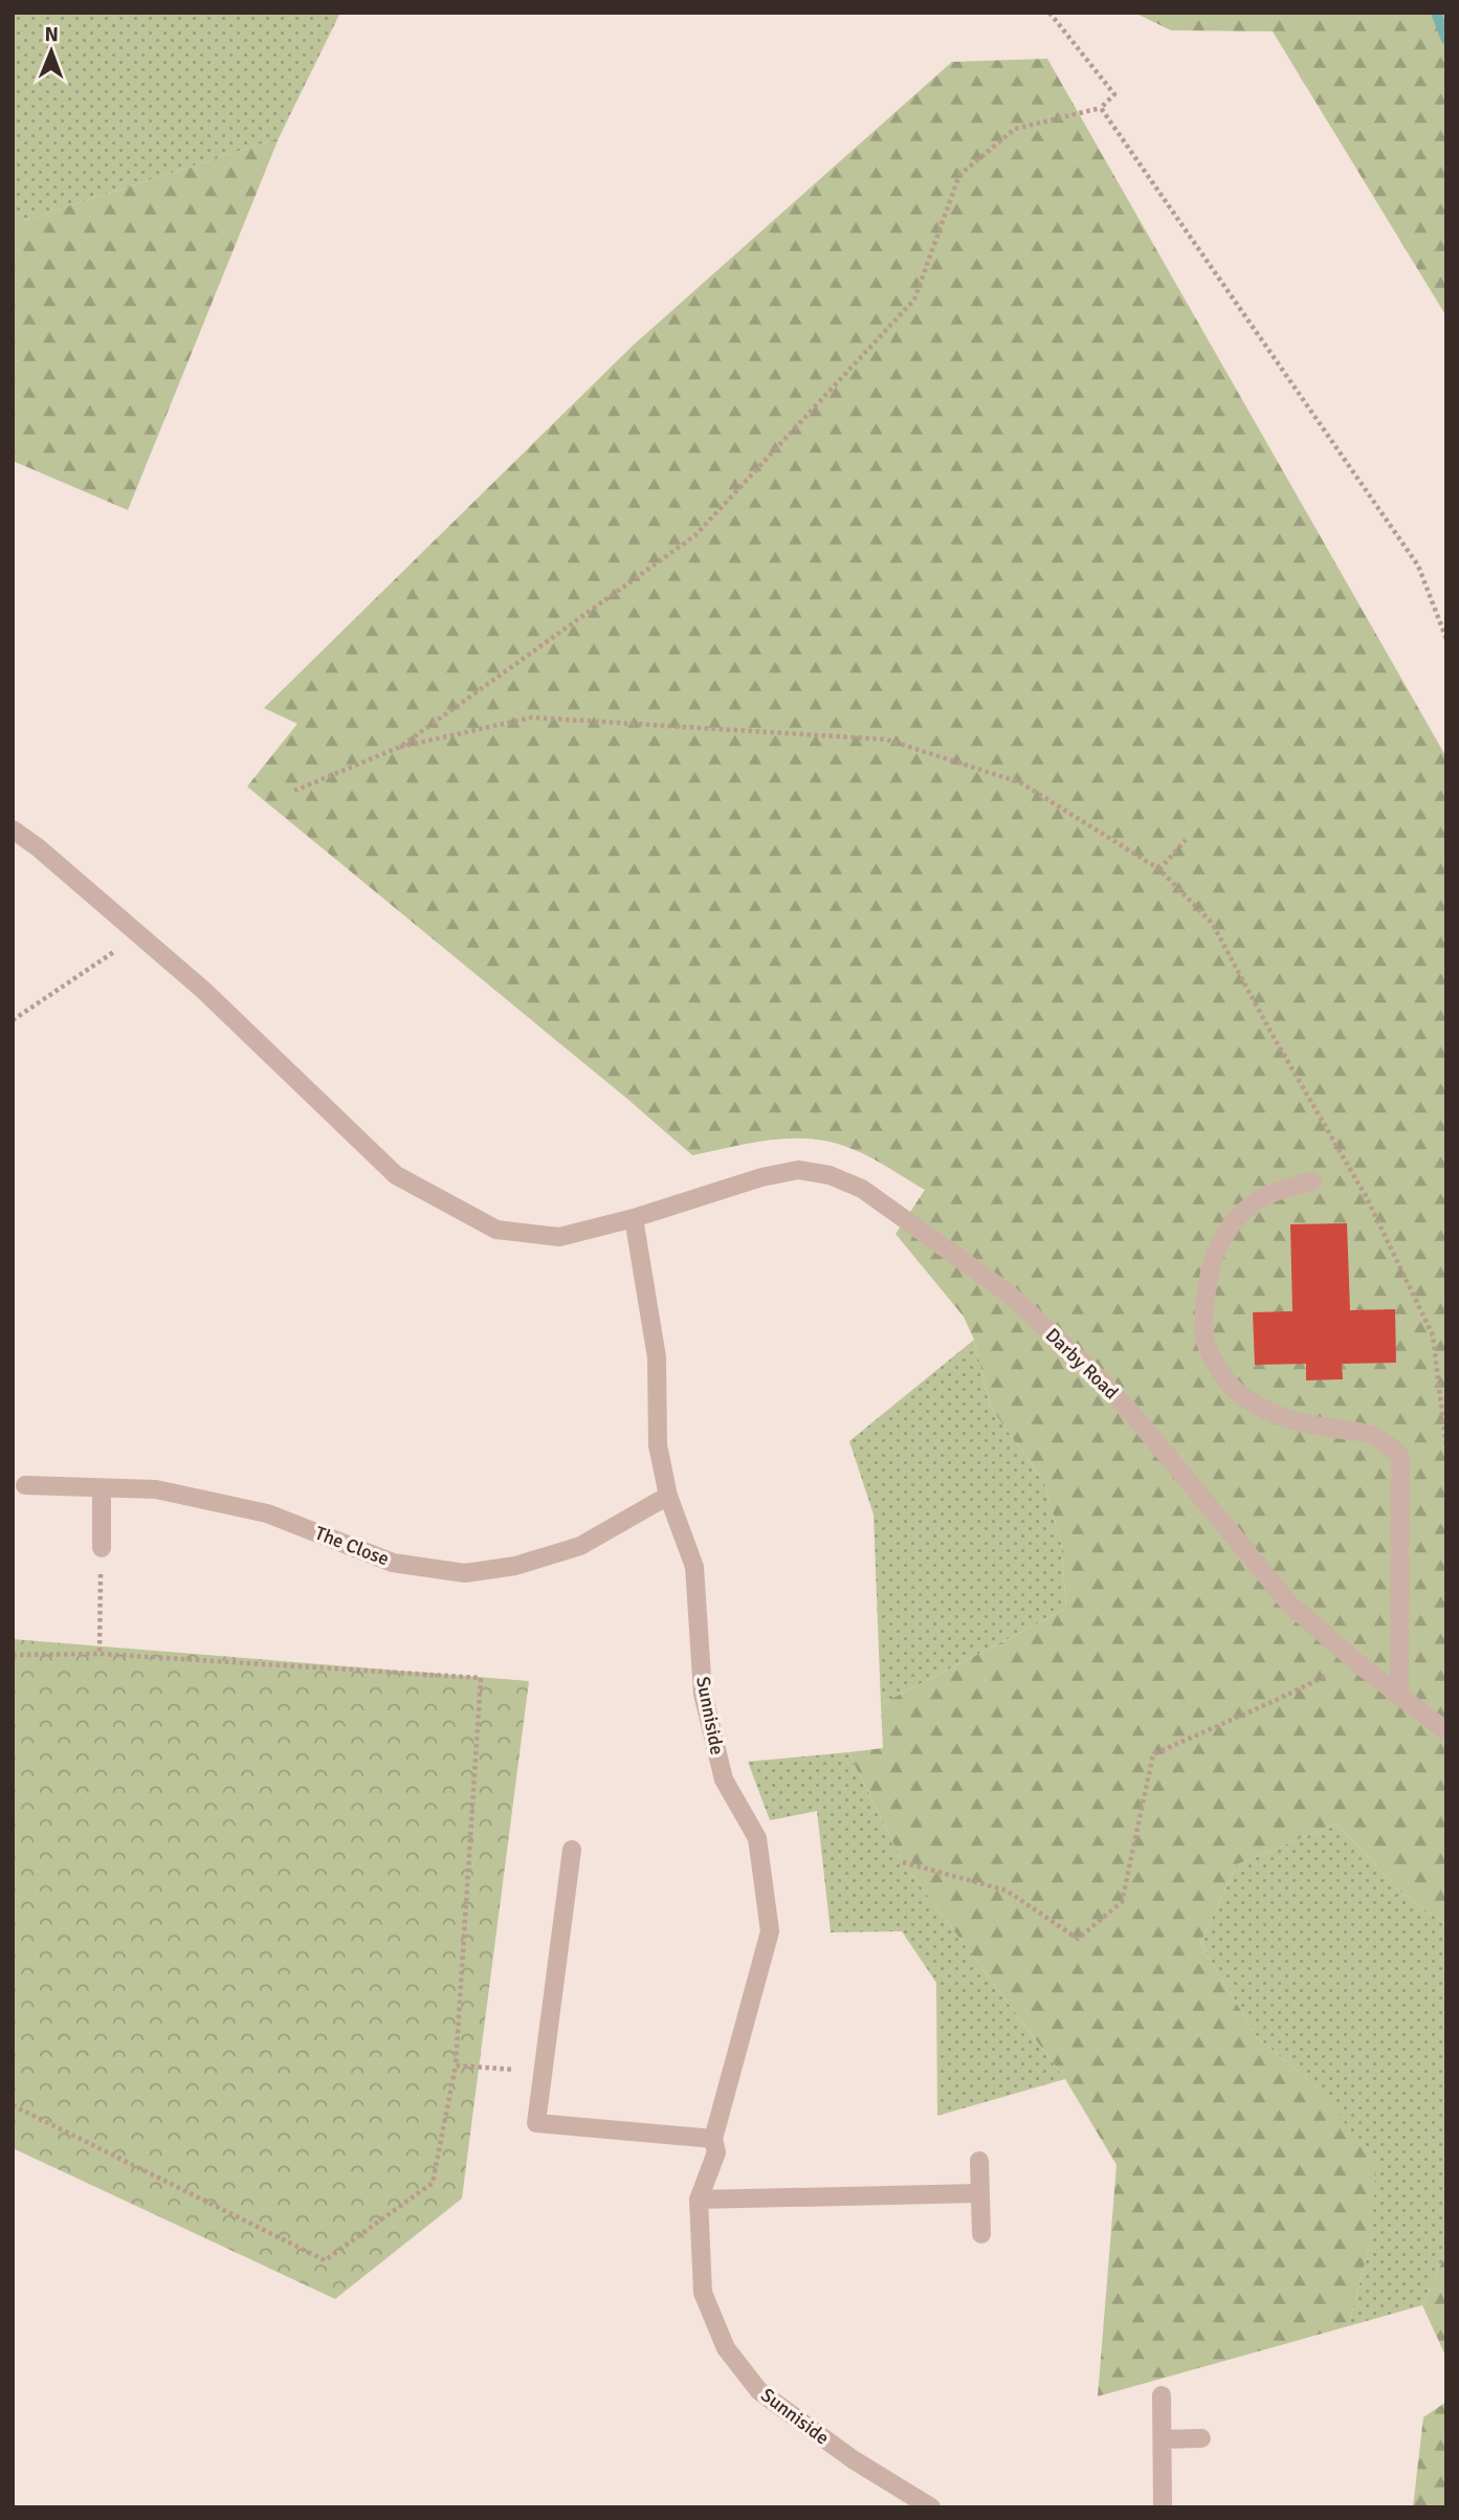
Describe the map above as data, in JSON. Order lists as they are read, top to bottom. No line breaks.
{"streets":{"street":["Darby Road","The Close","Sunniside"]},"crossings":[["Darby Road","Sunniside"],["The Close","Sunniside"]],"north":"top"}
